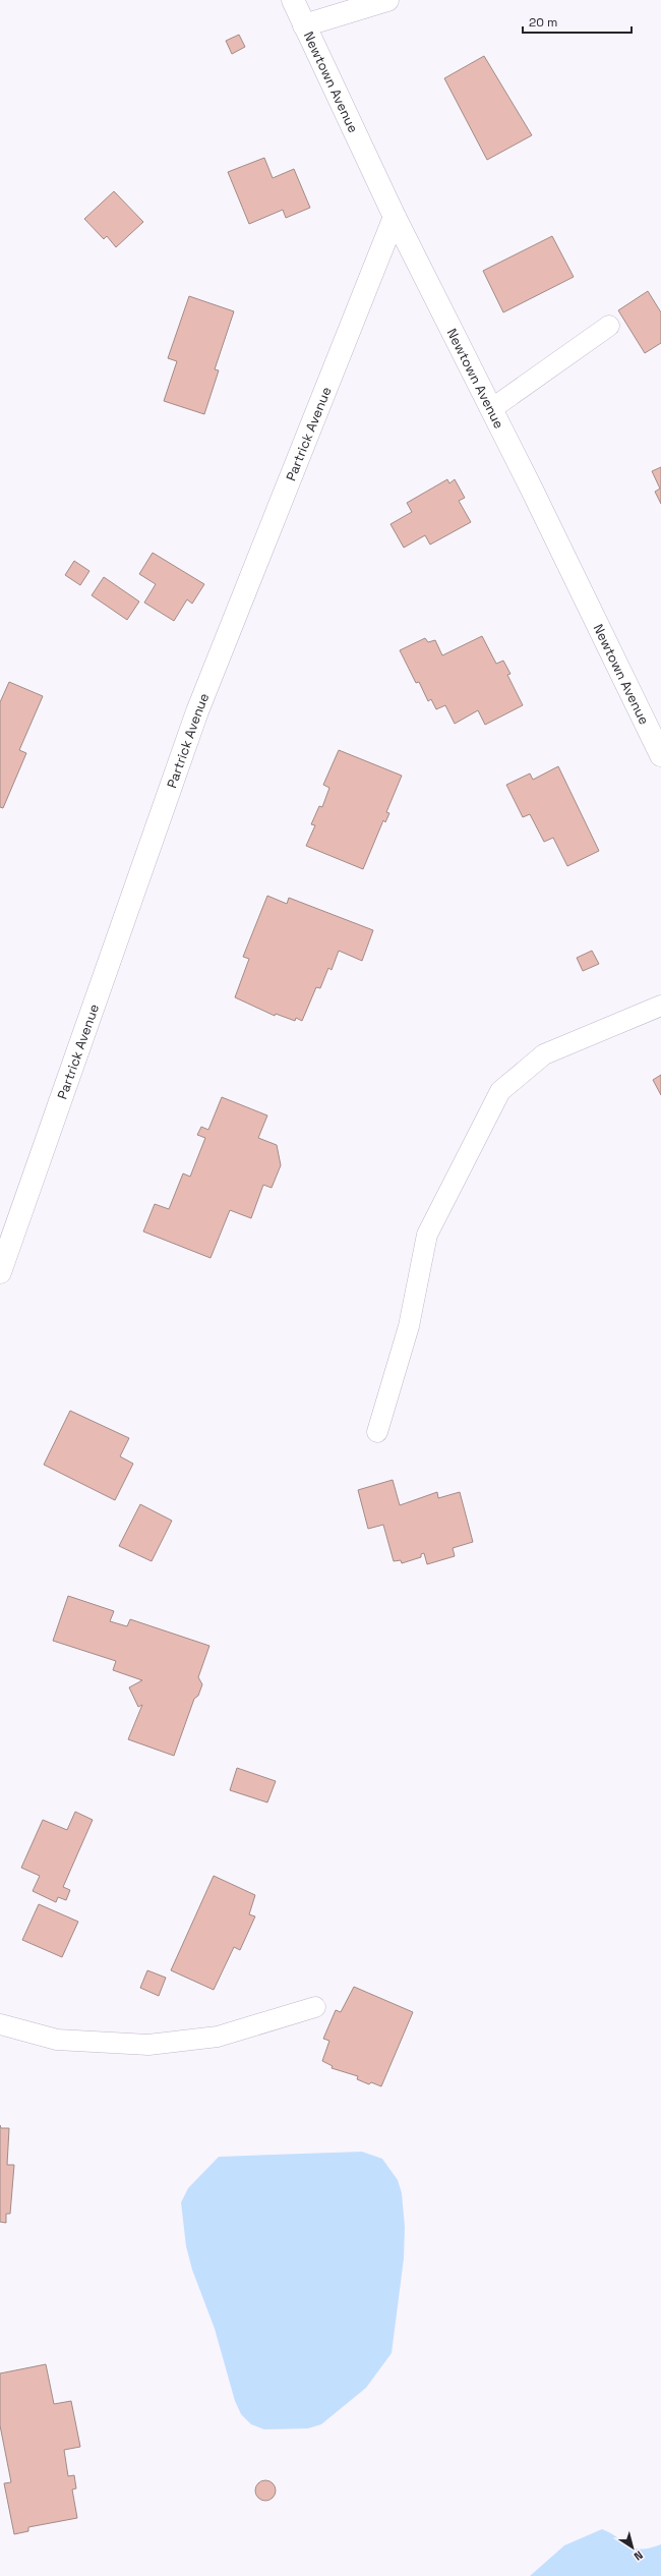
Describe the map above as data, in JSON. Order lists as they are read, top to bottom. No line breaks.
{"streets":{"street":["Newtown Avenue","Partrick Avenue"]},"crossings":[["Newtown Avenue","Partrick Avenue"]],"scale_bar":"20 m","north":"bottom right"}
